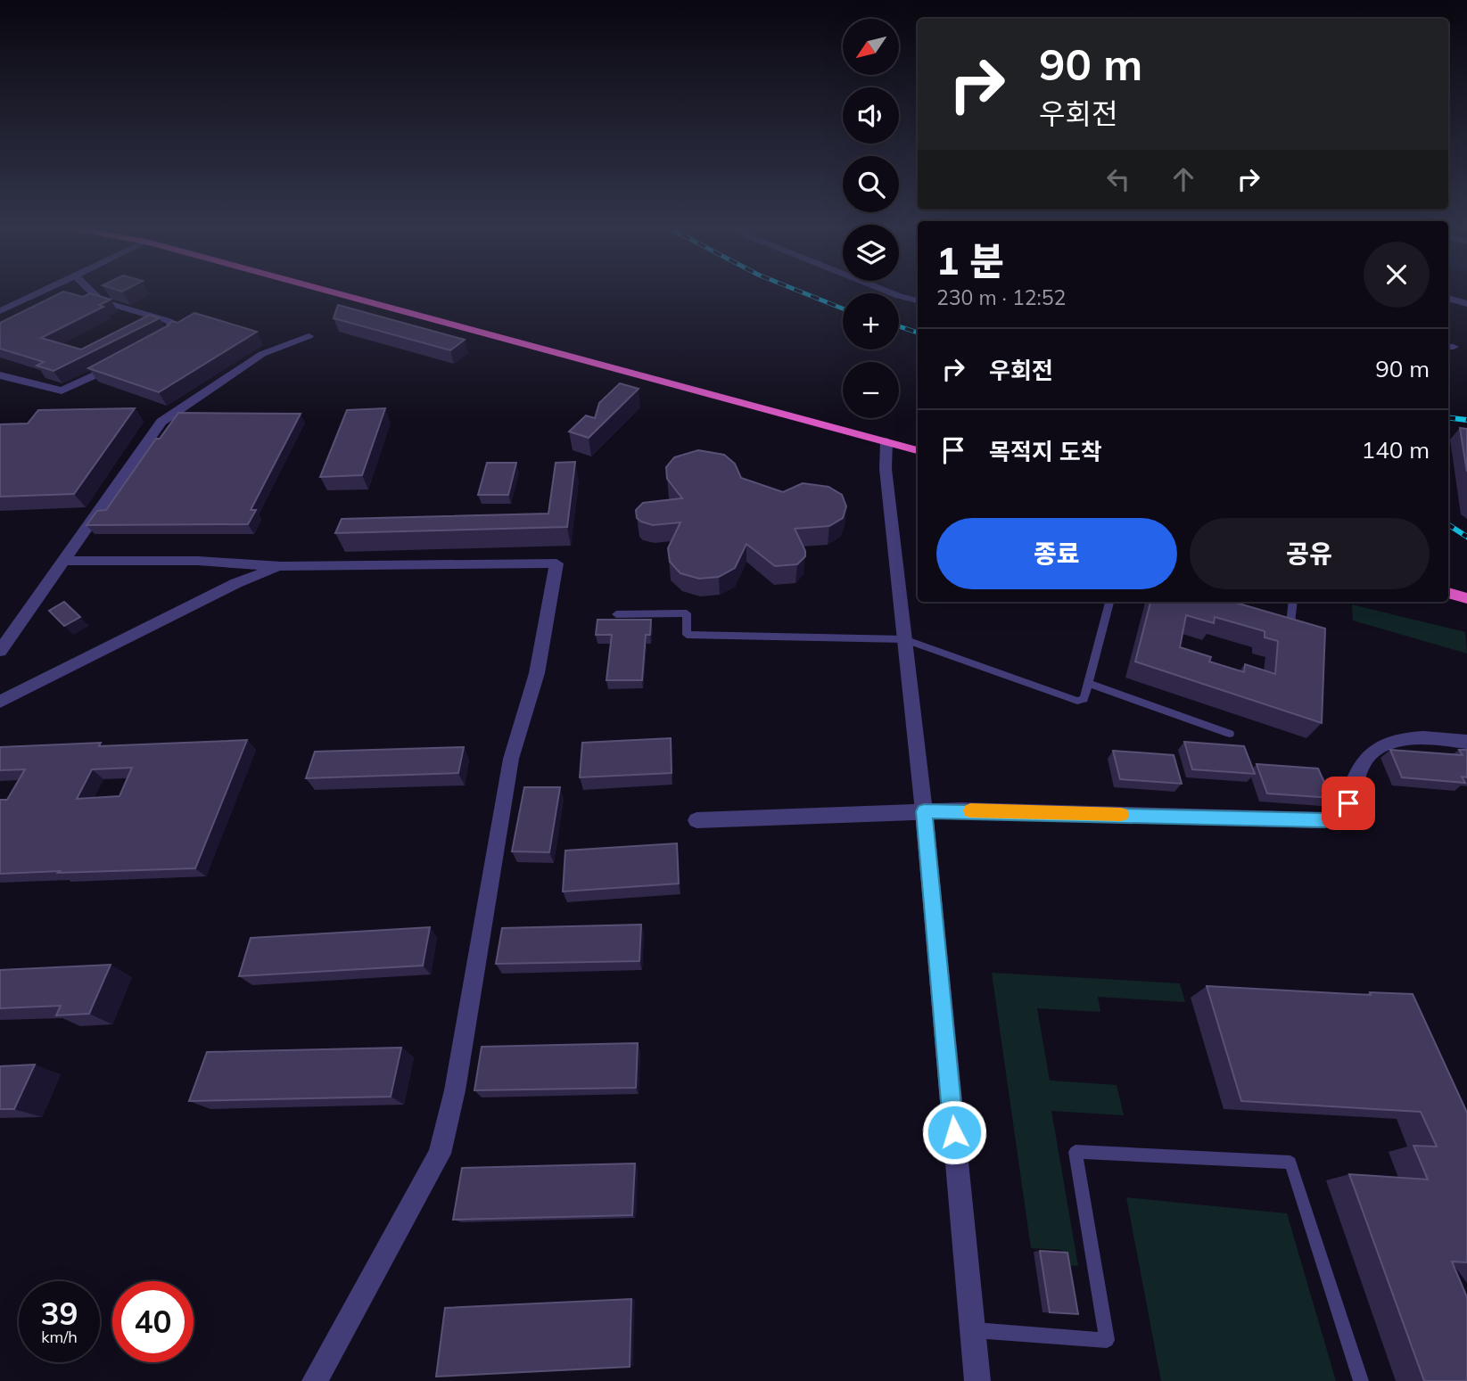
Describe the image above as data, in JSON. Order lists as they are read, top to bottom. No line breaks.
{"north":"bottom left","page":{"map_buttons":["+","−"],"turn":["90 m","우회전"],"heading":["1 분","230 m · 12:52"],"list":[{"name":"우회전","value":"90 m"},{"name":"목적지 도착","value":"140 m"}],"buttons":["종료","공유"],"speed":"39 km/h","limit":"40"}}
